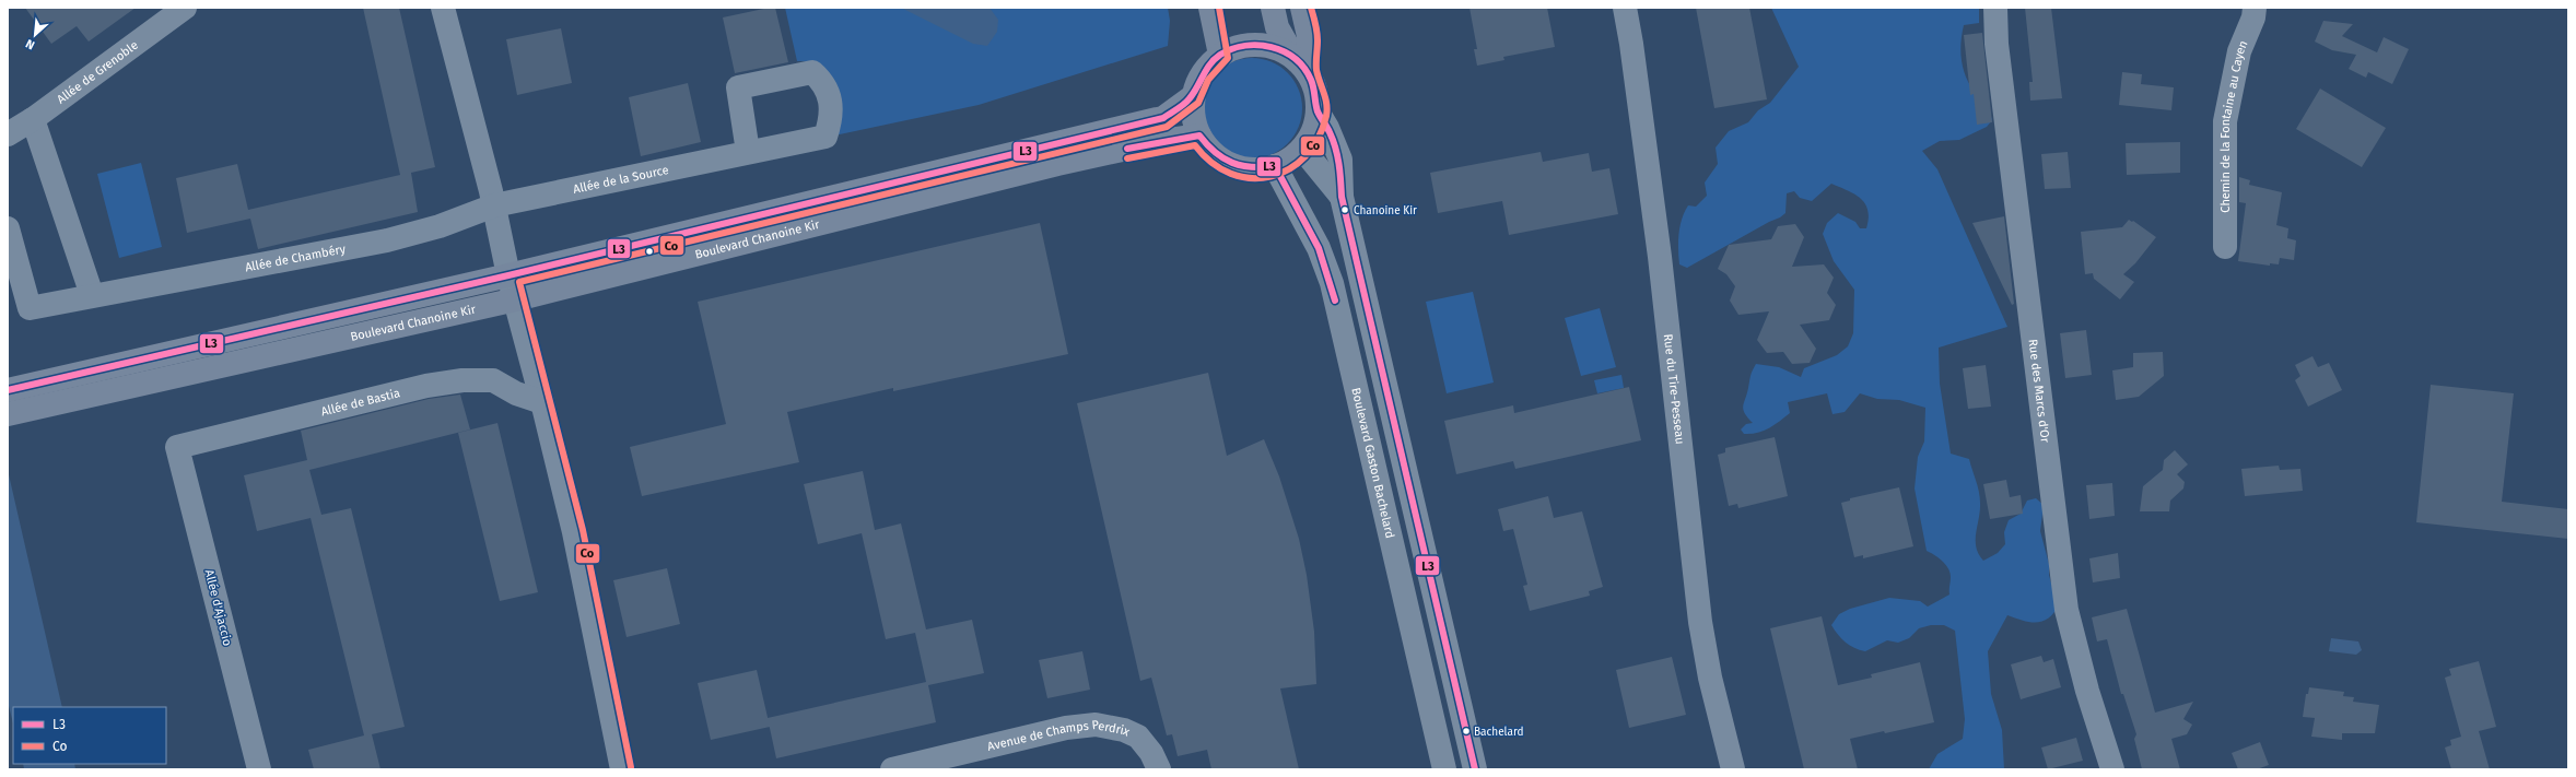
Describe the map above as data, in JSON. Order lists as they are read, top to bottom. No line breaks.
{"streets":{"main road":["Boulevard Chanoine Kir"],"street":["Allée de Grenoble","Chemin de la Fontaine au Cayen","Allée de la Source","Allée de Chambéry","Rue du Tire-Pesseau","Rue des Marcs d'Or","Allée de Bastia","Boulevard Gaston Bachelard","Allée d'Ajaccio","Avenue de Champs Perdrix"]},"crossings":[["Allée de la Source","Allée de Chambéry"],["Boulevard Chanoine Kir","Boulevard Gaston Bachelard"],["Allée de Bastia","Allée d'Ajaccio"]],"places":["Chanoine Kir","Bachelard"],"lines":["transit line Co","transit line L3"],"legend":["L3","Co"],"north":"bottom left"}
